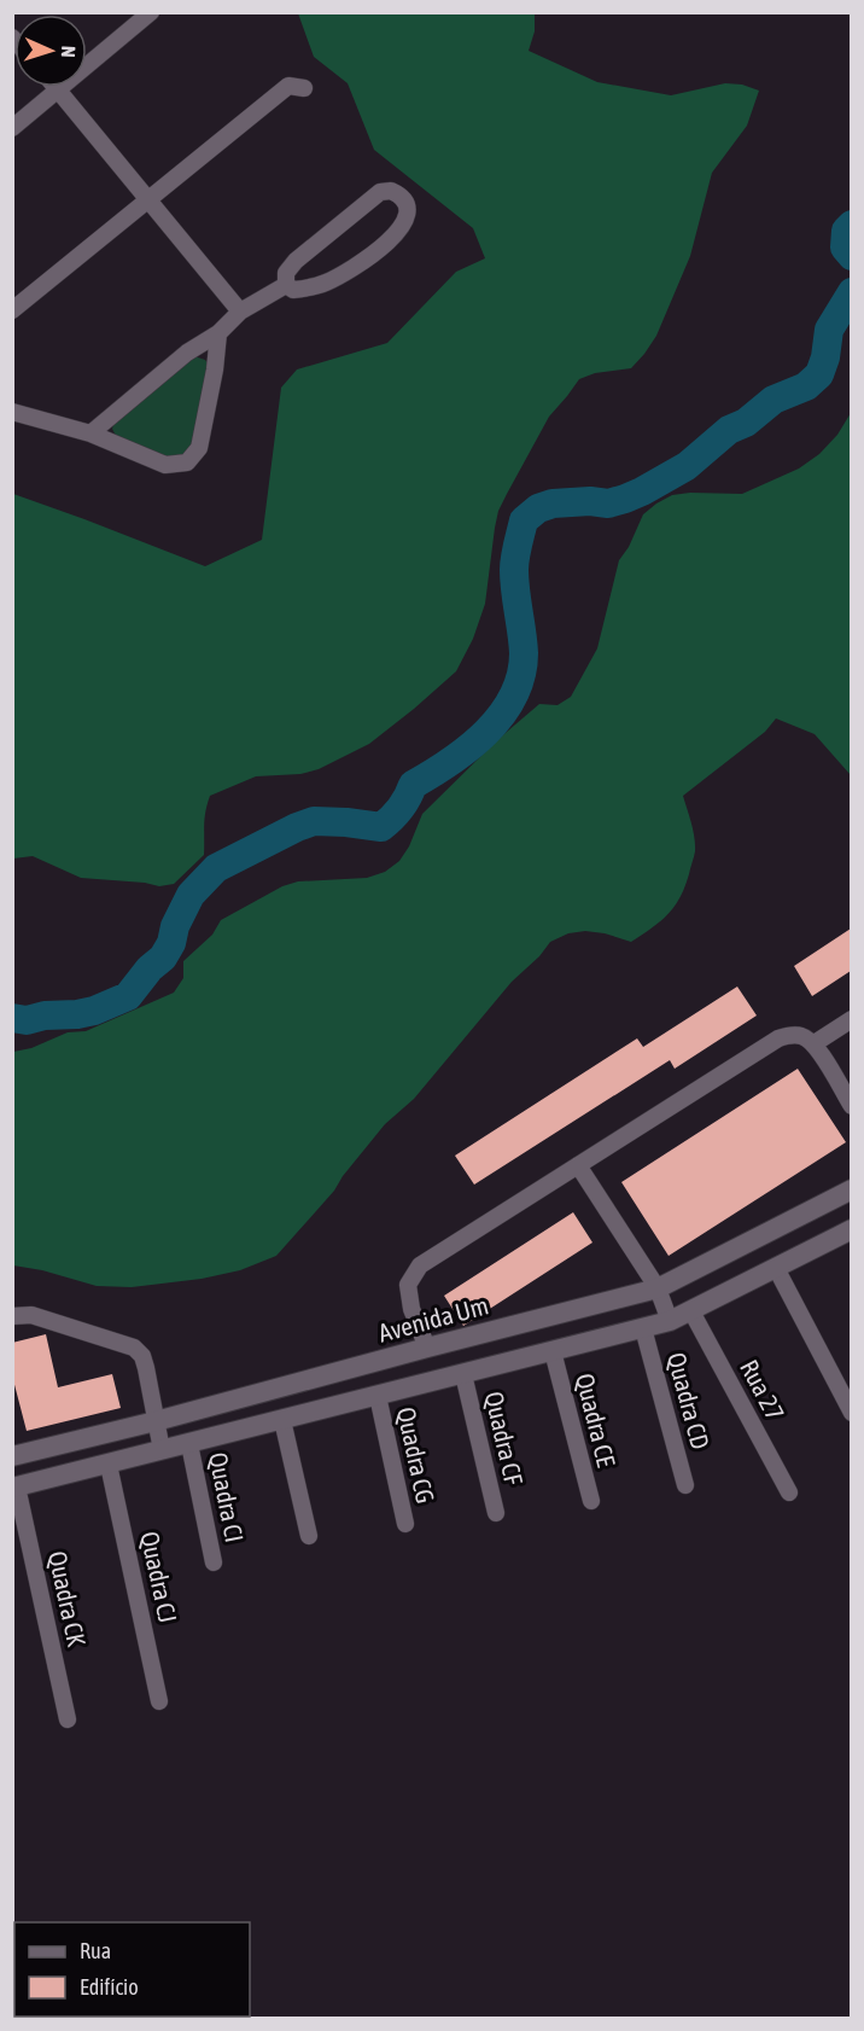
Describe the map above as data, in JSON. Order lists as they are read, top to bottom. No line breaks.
{"streets":{"street":["Avenida Um","Rua 27","Quadra CD","Quadra CE","Quadra CF","Quadra CG","Quadra CI","Quadra CJ","Quadra CK"]},"legend":["Rua","Edifício"],"north":"right"}
